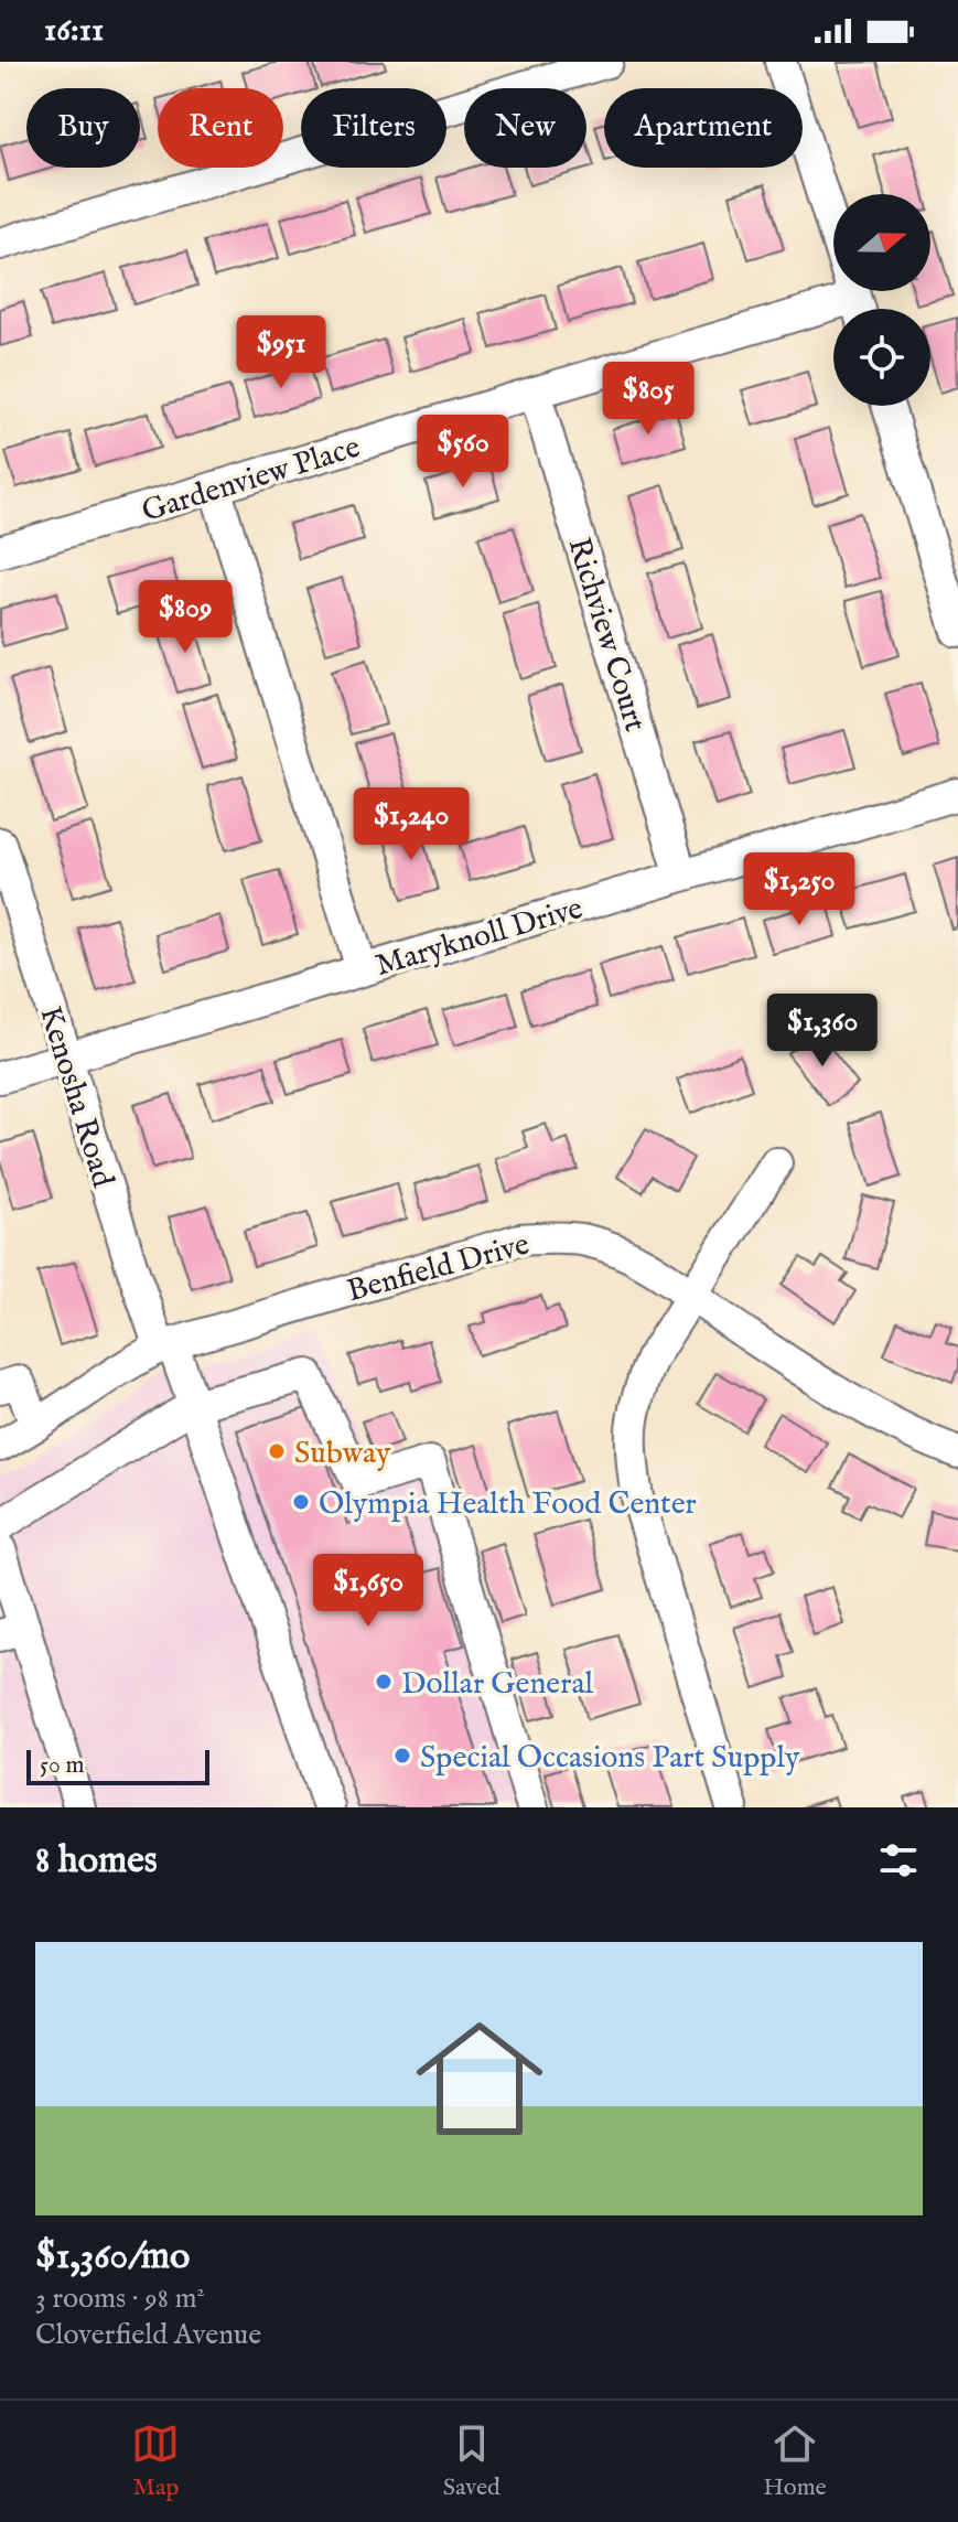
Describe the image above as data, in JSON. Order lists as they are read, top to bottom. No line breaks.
{"streets":{"street":["Gardenview Place","Richview Court","Maryknoll Drive","Kenosha Road","Benfield Drive"]},"crossings":[["Gardenview Place","Richview Court"],["Richview Court","Maryknoll Drive"],["Maryknoll Drive","Kenosha Road"],["Kenosha Road","Benfield Drive"]],"places":["Subway","Olympia Health Food Center","Dollar General","Special Occasions Part Supply"],"scale_bar":"50 m","north":"right","page":{"status":"16:11","chip":["Buy","Rent","Filters","New","Apartment"],"price":["$951","$805","$560","$809","$1,240","$1,250","$1,360","$1,650"],"scale":"50 m","heading":"8 homes","list":[{"name":"$1,360/mo","note":"3 rooms · 98 m² · Cloverfield Avenue"}],"tabs":["Map","Saved","Home"]}}
